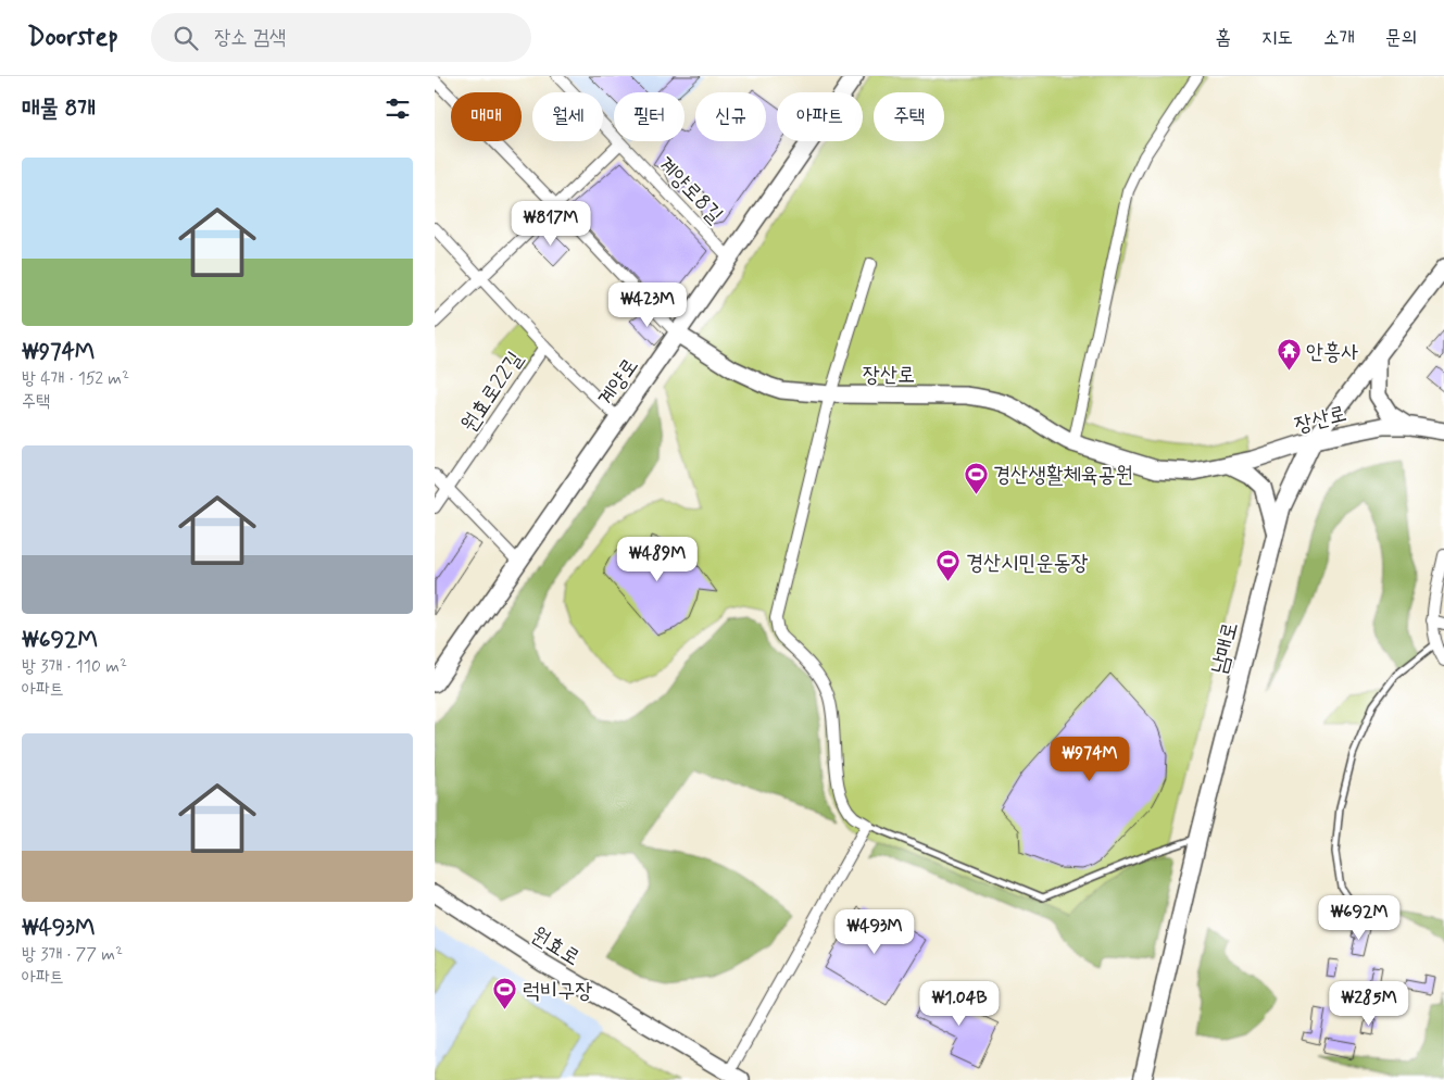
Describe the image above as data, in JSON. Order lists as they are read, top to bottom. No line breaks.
{"streets":{"street":["계양로8길","장산로","계양로","원효로22길","남매로","원효로"]},"crossings":[["계양로8길","계양로"],["장산로","계양로"],["장산로","남매로"]],"places":{"temple":["안흥사"],"sports":["경산생활체육공원","경산시민운동장","럭비구장"]},"page":{"header":"Doorstep","search":"장소 검색","nav":["홈","지도","소개","문의"],"heading":"매물 8개","chip":["매매","월세","필터","신규","아파트","주택"],"list":[{"name":"₩974M","note":"방 4개 · 152 m² · 주택"},{"name":"₩692M","note":"방 3개 · 110 m² · 아파트"},{"name":"₩493M","note":"방 3개 · 77 m² · 아파트"}],"price":["₩817M","₩423M","₩489M","₩974M","₩692M","₩493M","₩1.04B","₩285M"]}}
